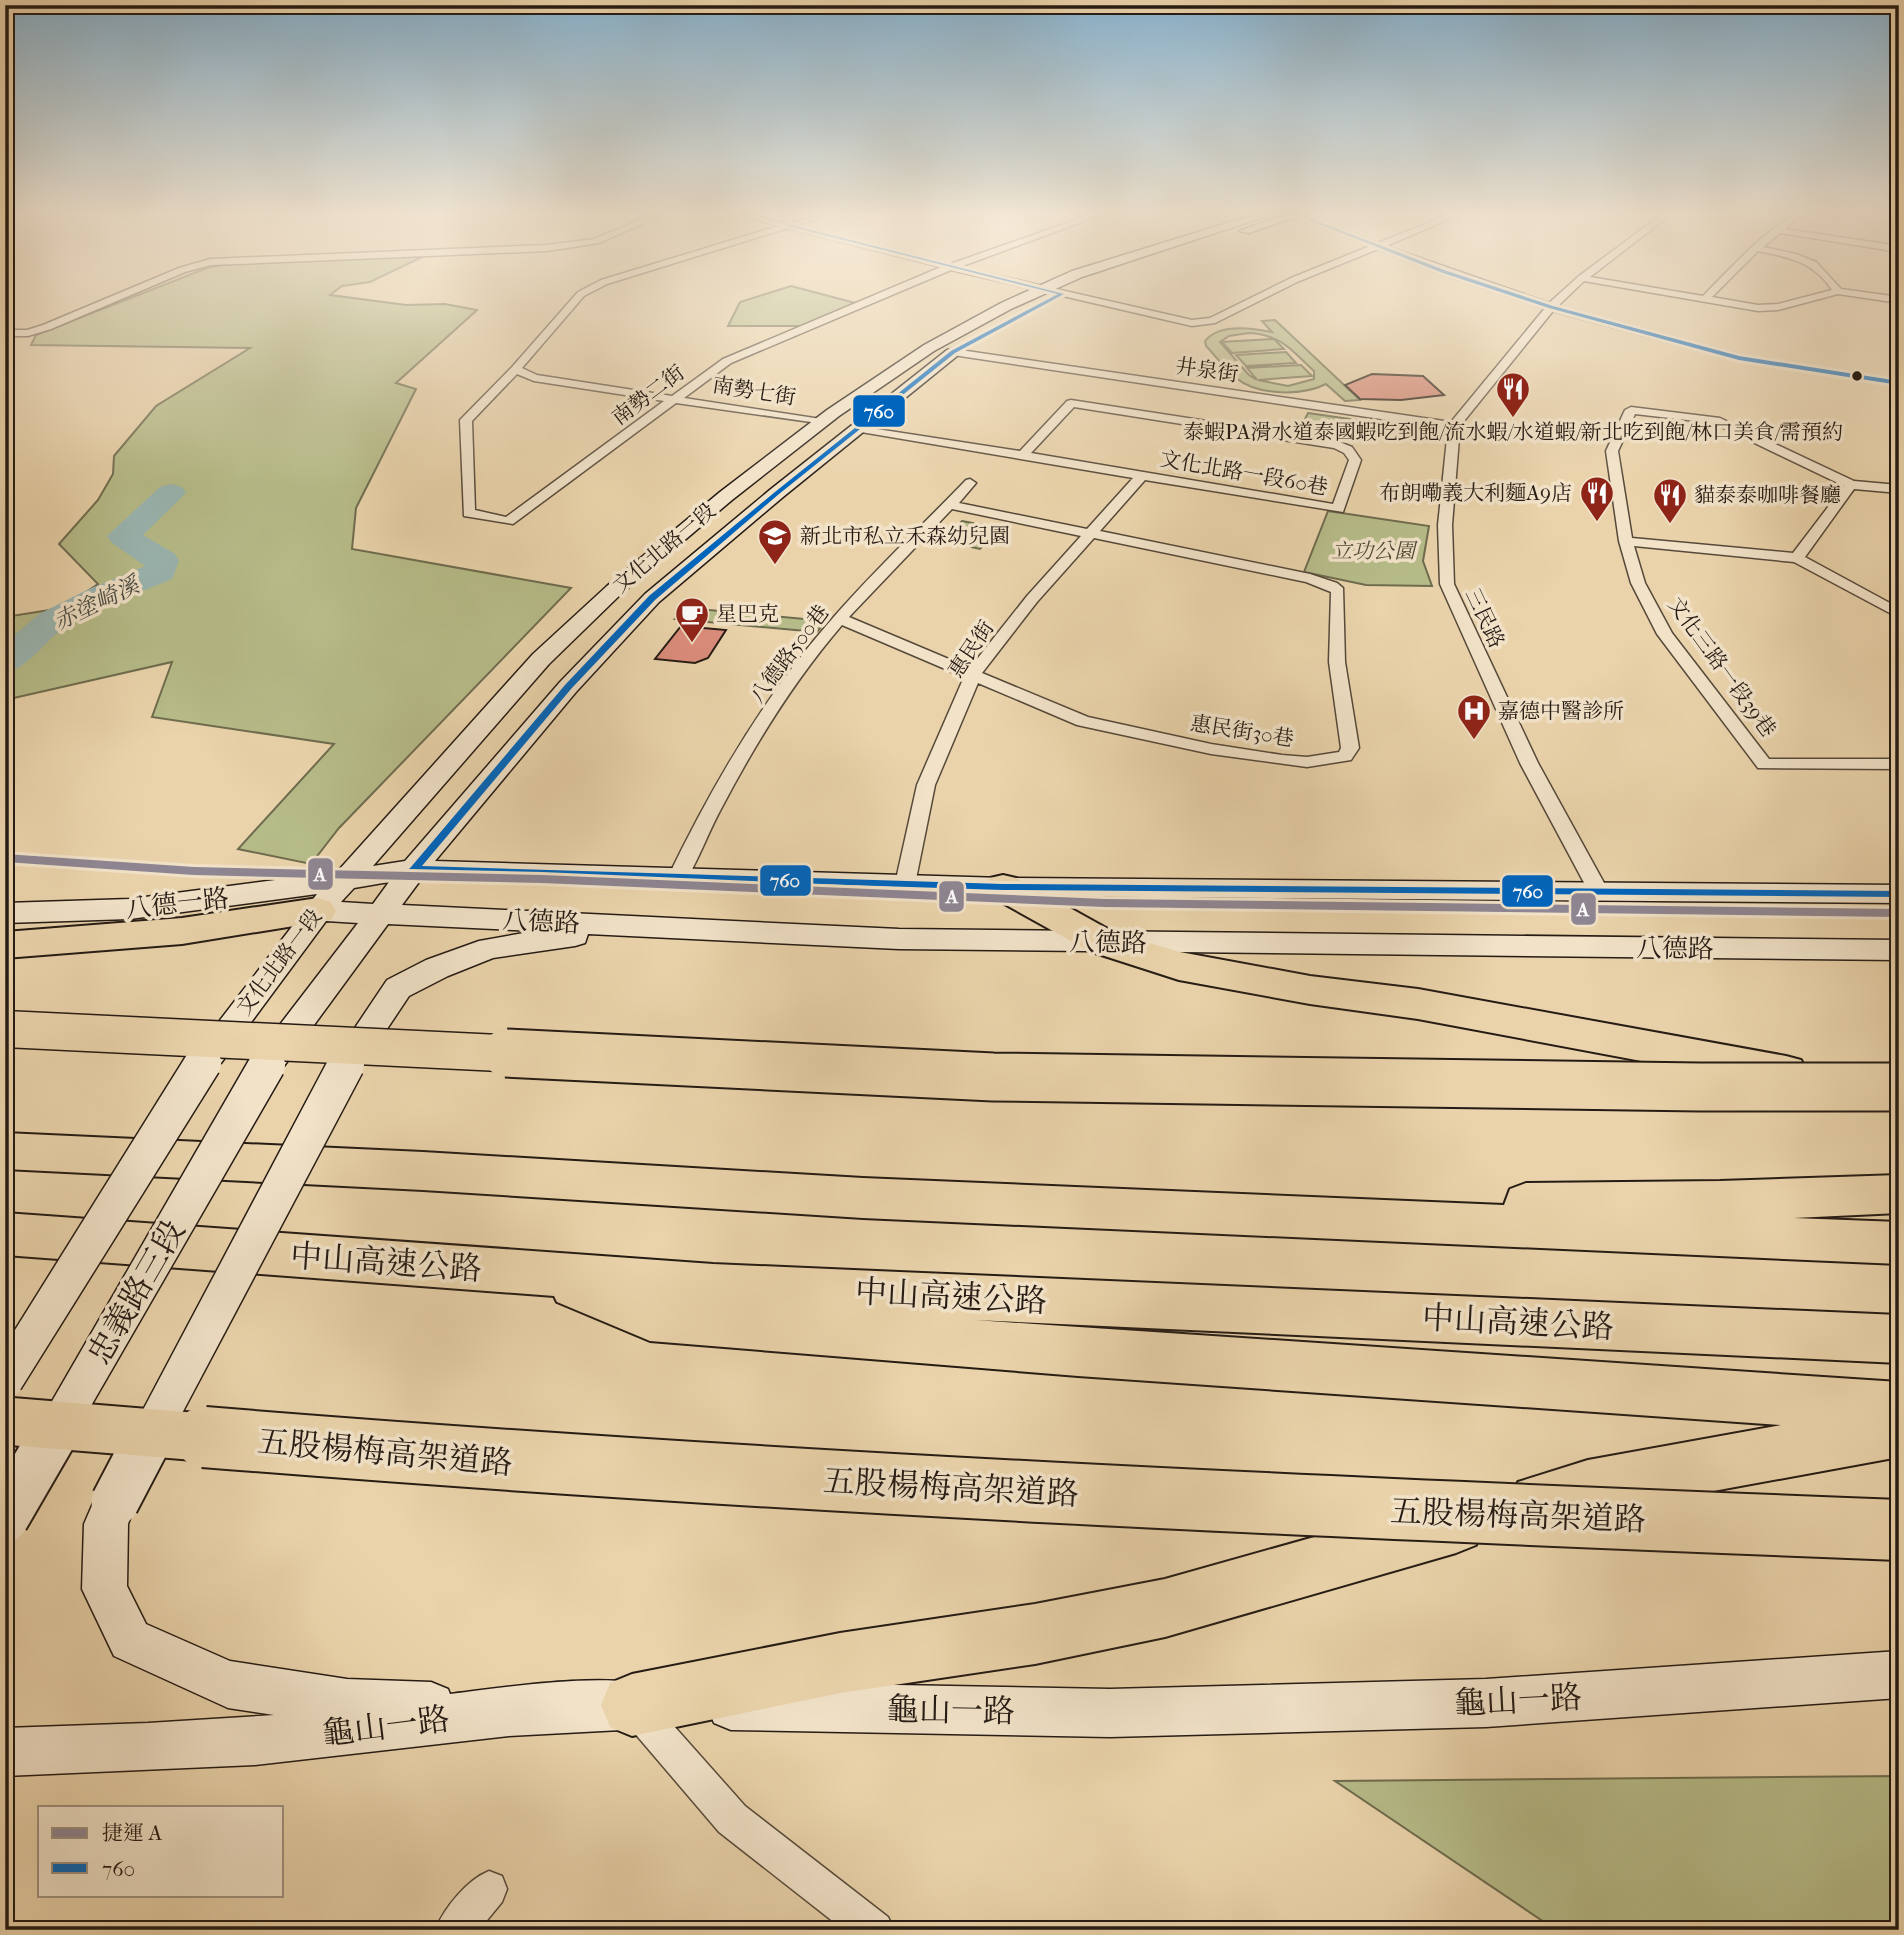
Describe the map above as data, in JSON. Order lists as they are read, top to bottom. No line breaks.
{"streets":{"highway":["中山高速公路","五股楊梅高架道路"],"street":["井泉街","南勢七街","南勢二街","文化北路一段60巷","文化北路一段","三民路","惠民街","八德路500巷","文化三路一段39巷","惠民街30巷","八德一路","八德路","忠義路三段","龜山一路"]},"crossings":[["井泉街","文化北路一段"],["井泉街","三民路"],["南勢七街","南勢二街"],["南勢七街","文化北路一段"],["文化北路一段60巷","文化北路一段"],["文化北路一段60巷","惠民街"],["文化北路一段","八德一路"],["文化北路一段","八德路"],["文化北路一段","忠義路三段"],["三民路","八德路"],["惠民街","惠民街30巷"],["惠民街","八德路"],["八德路500巷","惠民街30巷"],["八德路500巷","八德路"],["八德一路","八德路"]],"water":["赤塗崎溪"],"parks":["立功公園"],"places":{"restaurant":["泰蝦PA滑水道泰國蝦吃到飽/流水蝦/水道蝦/新北吃到飽/林口美食/需預約","布朗嘞義大利麵A9店","貓泰泰咖啡餐廳"],"school or university":["新北市私立禾森幼兒園"],"cafe":["星巴克"],"hospital":["嘉德中醫診所"]},"lines":["transit line 760","metro line A"],"legend":["捷運 A","760"]}
